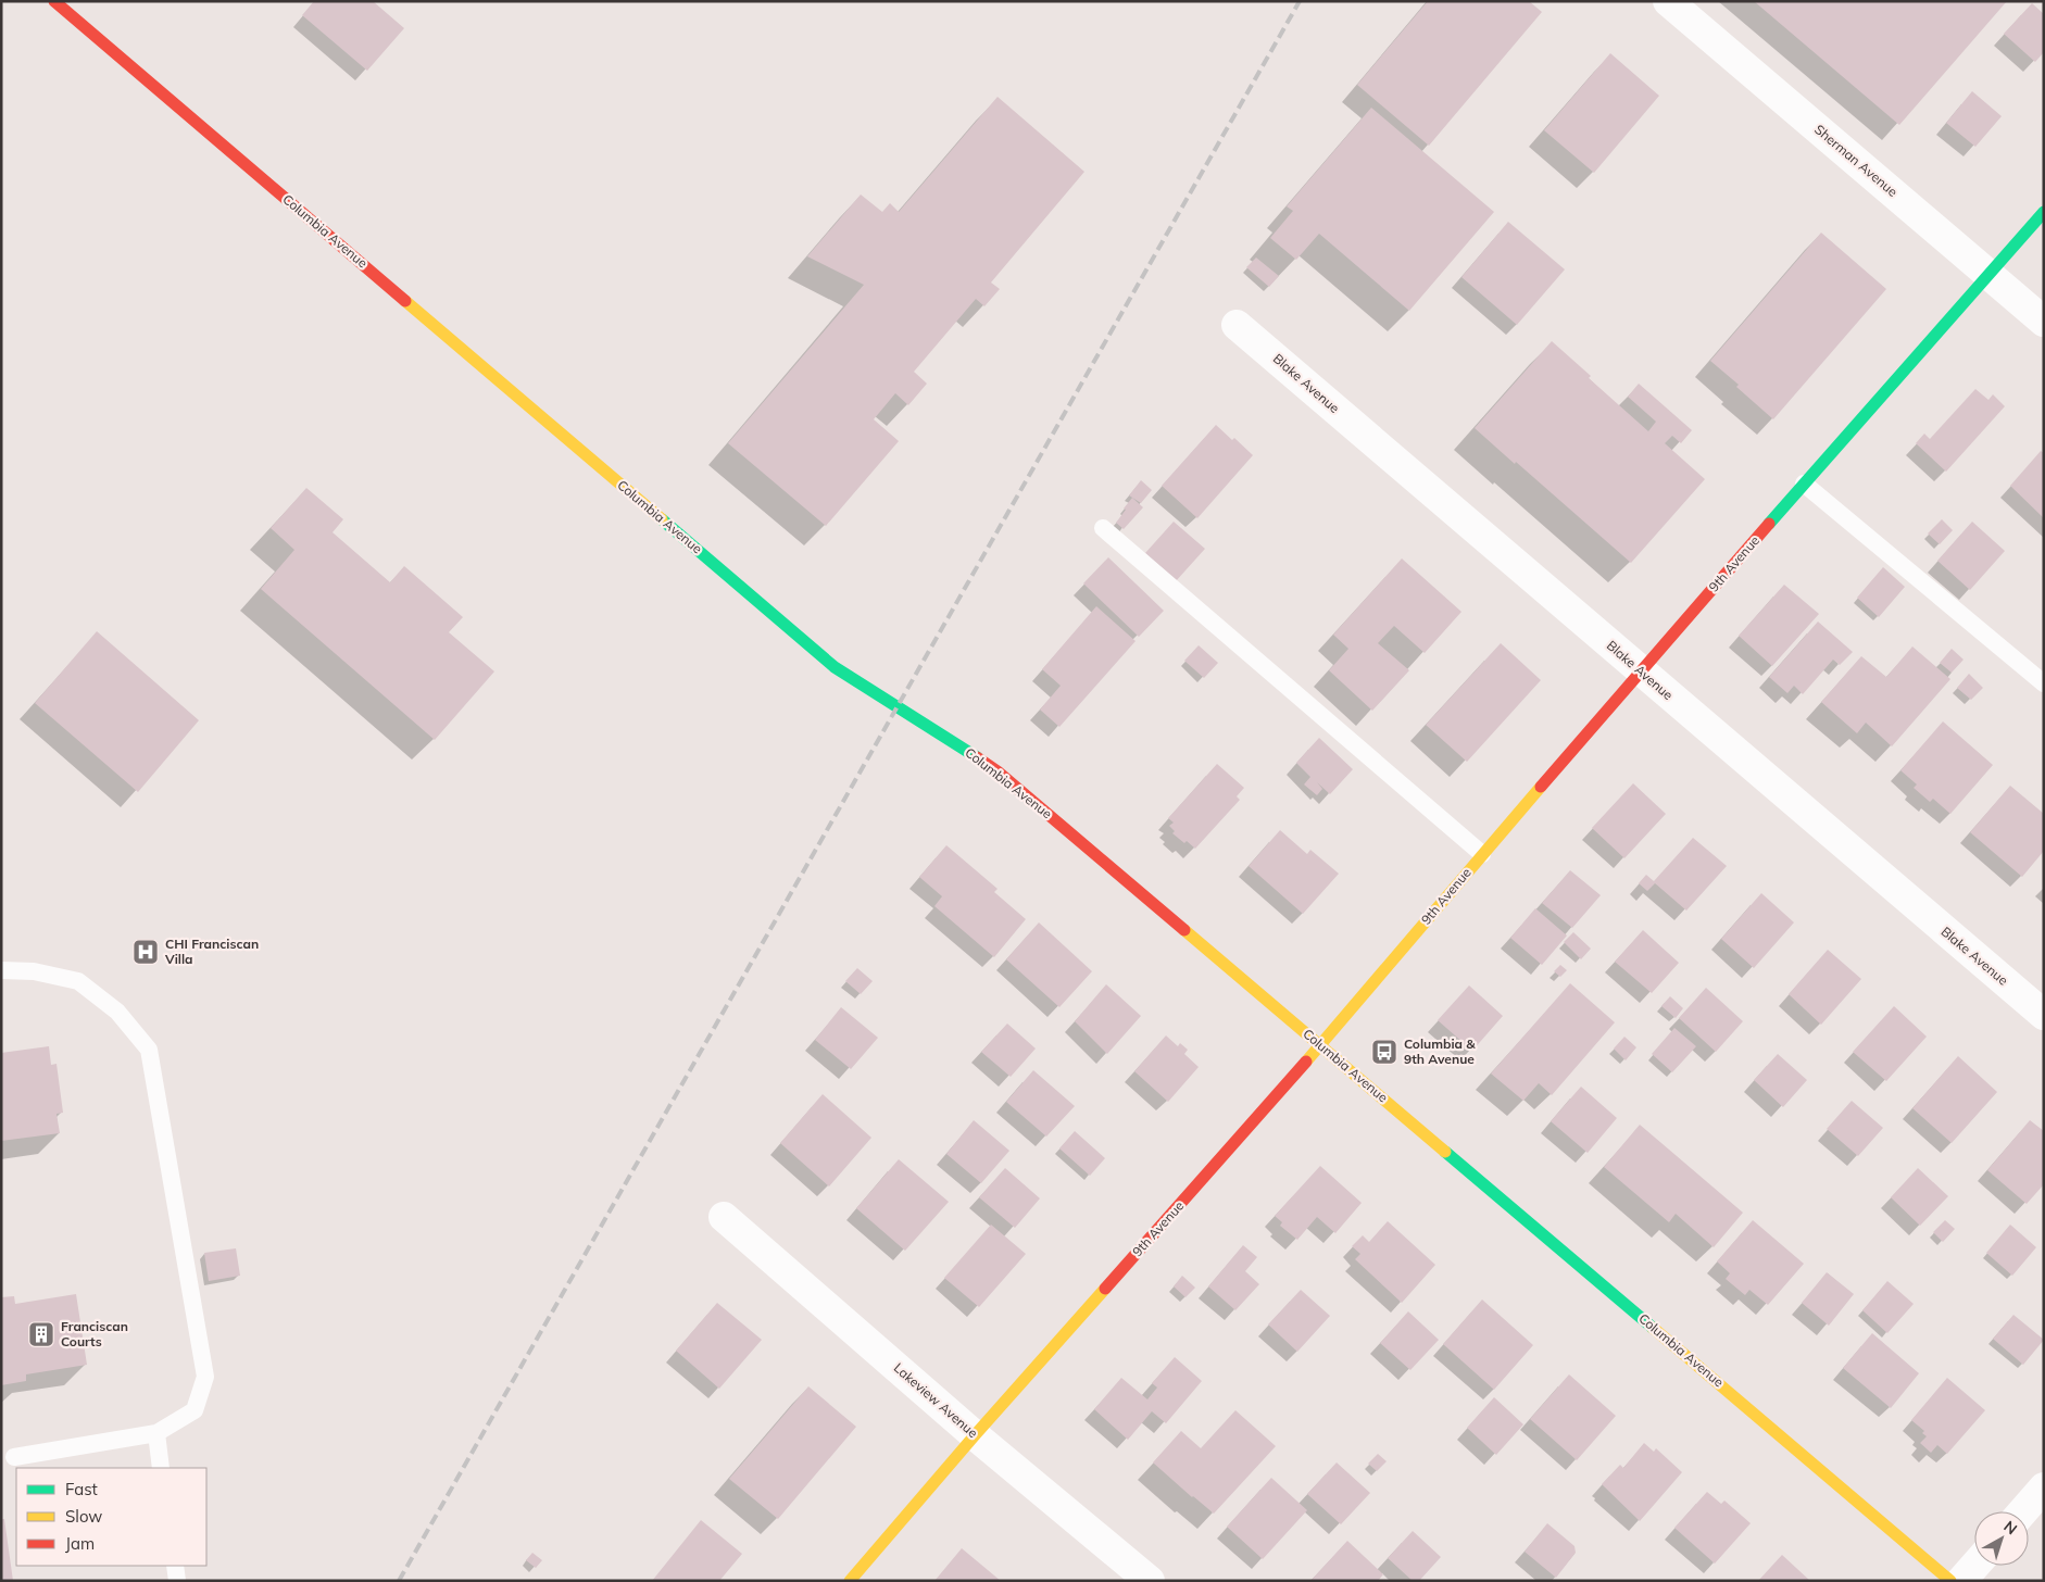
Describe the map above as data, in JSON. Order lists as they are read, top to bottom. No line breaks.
{"streets":{"street":["Sherman Avenue","Columbia Avenue","Blake Avenue","9th Avenue","Lakeview Avenue"]},"crossings":[["Sherman Avenue","9th Avenue"],["Columbia Avenue","9th Avenue"],["Blake Avenue","9th Avenue"],["9th Avenue","Lakeview Avenue"]],"places":{"hospital":["CHI Franciscan Villa"],"bus stop":["Columbia & 9th Avenue"],"building":["Franciscan Courts"]},"legend":["Fast","Slow","Jam"],"north":"top right"}
